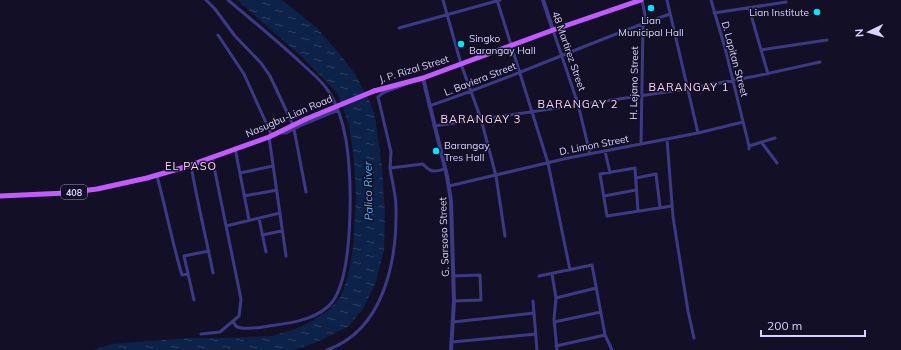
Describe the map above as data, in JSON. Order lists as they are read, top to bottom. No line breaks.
{"streets":{"main road":["J. P. Rizal Street","Nasugbu-Lian Road","408"],"street":["48 Martirez Street","D. Lapitan Street","L. Baviera Street","H. Lejano Street","D. Limon Street","G. Sarsoso Street"]},"crossings":[["48 Martirez Street","J. P. Rizal Street"],["48 Martirez Street","L. Baviera Street"],["48 Martirez Street","D. Limon Street"],["D. Lapitan Street","D. Limon Street"],["J. P. Rizal Street","H. Lejano Street"],["J. P. Rizal Street","Nasugbu-Lian Road"],["J. P. Rizal Street","G. Sarsoso Street"],["L. Baviera Street","H. Lejano Street"],["L. Baviera Street","G. Sarsoso Street"],["H. Lejano Street","D. Limon Street"],["D. Limon Street","G. Sarsoso Street"]],"districts":["BARANGAY 1","BARANGAY 2","BARANGAY 3","EL PASO"],"water":["Palico River"],"places":["Lian Municipal Hall","Lian Institute","Singko Barangay Hall","Barangay Tres Hall"],"scale_bar":"200 m","north":"left"}
